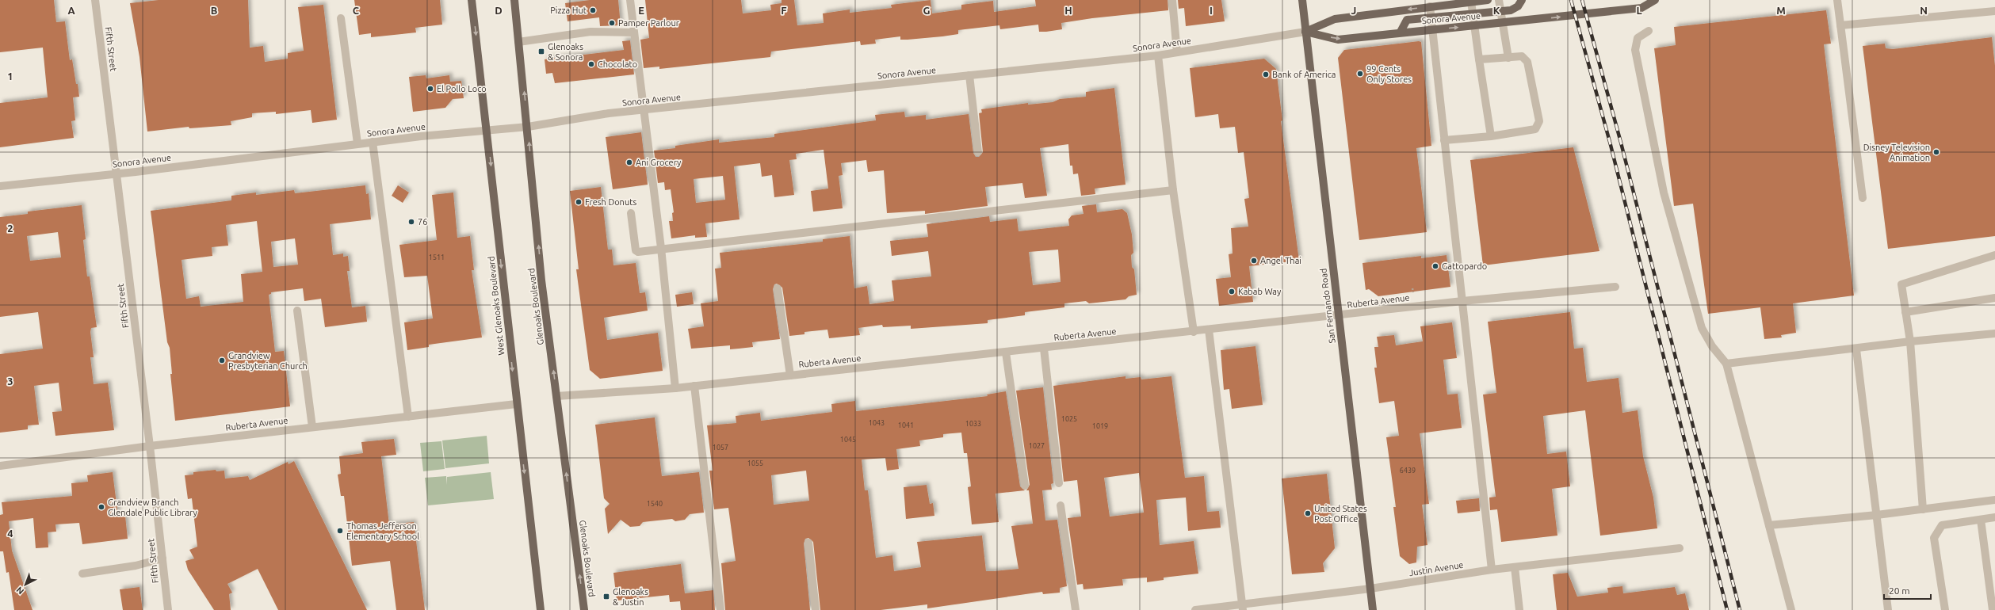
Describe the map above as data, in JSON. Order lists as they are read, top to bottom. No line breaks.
{"streets":{"main road":["Sonora Avenue","West Glenoaks Boulevard","San Fernando Road","Glenoaks Boulevard"],"street":["Fifth Street","Ruberta Avenue","Justin Avenue"]},"crossings":[["Sonora Avenue","Fifth Street"],["Sonora Avenue","West Glenoaks Boulevard"],["Sonora Avenue","San Fernando Road"],["Sonora Avenue","Glenoaks Boulevard"],["Fifth Street","Ruberta Avenue"],["Ruberta Avenue","West Glenoaks Boulevard"],["Ruberta Avenue","San Fernando Road"],["Ruberta Avenue","Glenoaks Boulevard"],["San Fernando Road","Justin Avenue"]],"one_way":["West Glenoaks Boulevard","Glenoaks Boulevard"],"places":{"other":["Pizza Hut","Pamper Parlour","Chocolato","99 Cents Only Stores","Bank of America","El Pollo Loco","Disney Television Animation","Ani Grocery","Fresh Donuts","76","Angel Thai","Gattopardo","Kabab Way","Grandview Presbyterian Church","Grandview Branch Glendale Public Library","United States Post Office","Thomas Jefferson Elementary School"],"transit":["Glenoaks & Sonora","Glenoaks & Justin"]},"house_numbers":["1511","1025","1043","1033","1041","1019","1045","1027","1057","1055","6439","1540"],"scale_bar":"20 m","north":"bottom left","grid":{"columns":["A","B","C","D","E","F","G","H","I","J","K","L","M","N"],"rows":["1","2","3","4"]}}
